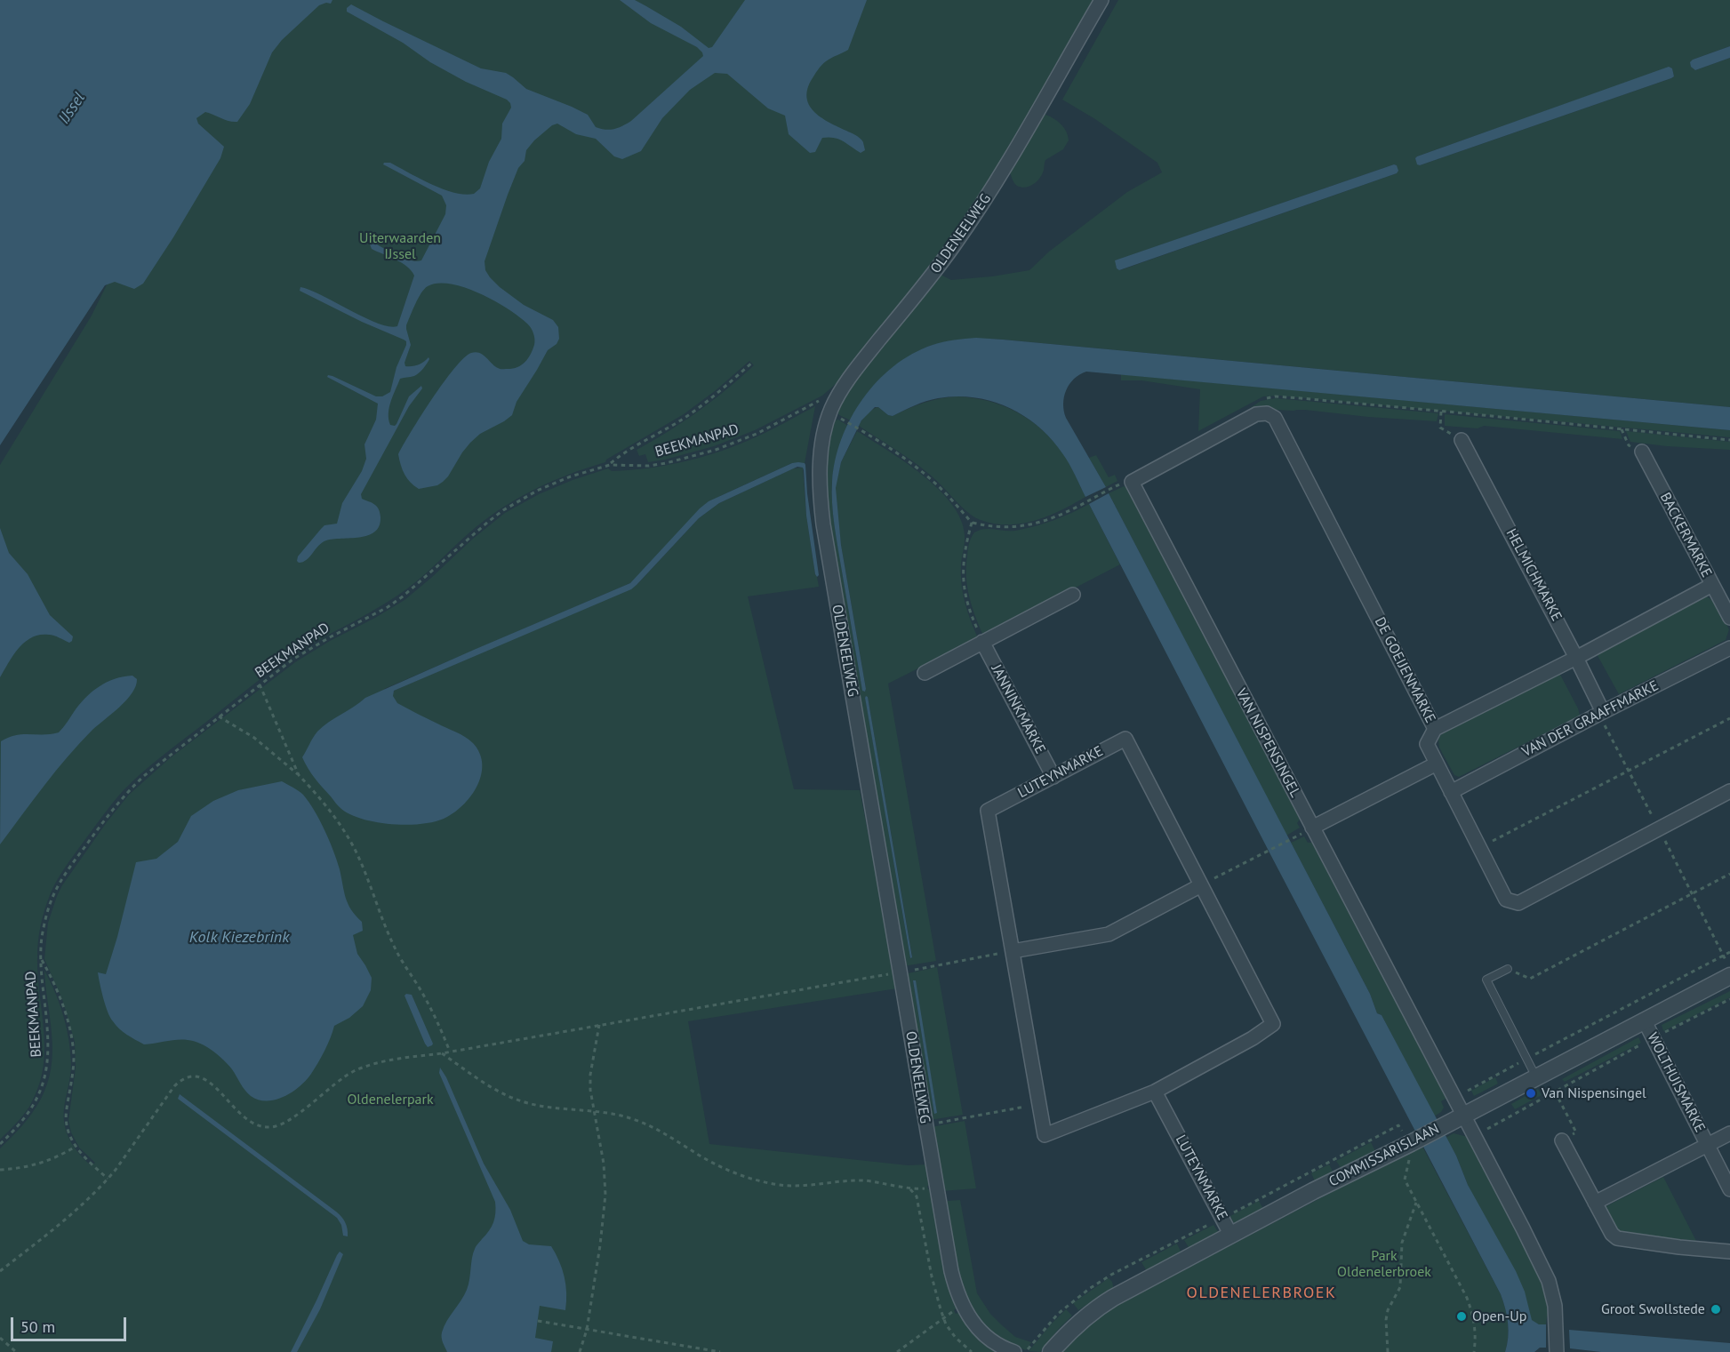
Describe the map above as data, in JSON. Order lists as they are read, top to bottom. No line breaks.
{"streets":{"street":["OLDENEELWEG","BACKERMARKE","HELMICHMARKE","DE GOEIJENMARKE","JANNINKMARKE","VAN DER GRAAFFMARKE","VAN NISPENSINGEL","LUTEYNMARKE","WOLTHUISMARKE","COMMISSARISLAAN"],"path":["BEEKMANPAD"]},"crossings":[["OLDENEELWEG","BEEKMANPAD"],["HELMICHMARKE","VAN DER GRAAFFMARKE"],["DE GOEIJENMARKE","VAN DER GRAAFFMARKE"],["DE GOEIJENMARKE","VAN NISPENSINGEL"],["JANNINKMARKE","LUTEYNMARKE"],["VAN NISPENSINGEL","COMMISSARISLAAN"],["LUTEYNMARKE","COMMISSARISLAAN"],["WOLTHUISMARKE","COMMISSARISLAAN"]],"districts":["OLDENELERBROEK"],"water":["IJssel","Kolk Kiezebrink"],"parks":["Uiterwaarden IJssel","Oldenelerpark","Park Oldenelerbroek"],"places":["Van Nispensingel","Groot Swollstede","Open-Up"],"scale_bar":"50 m"}
